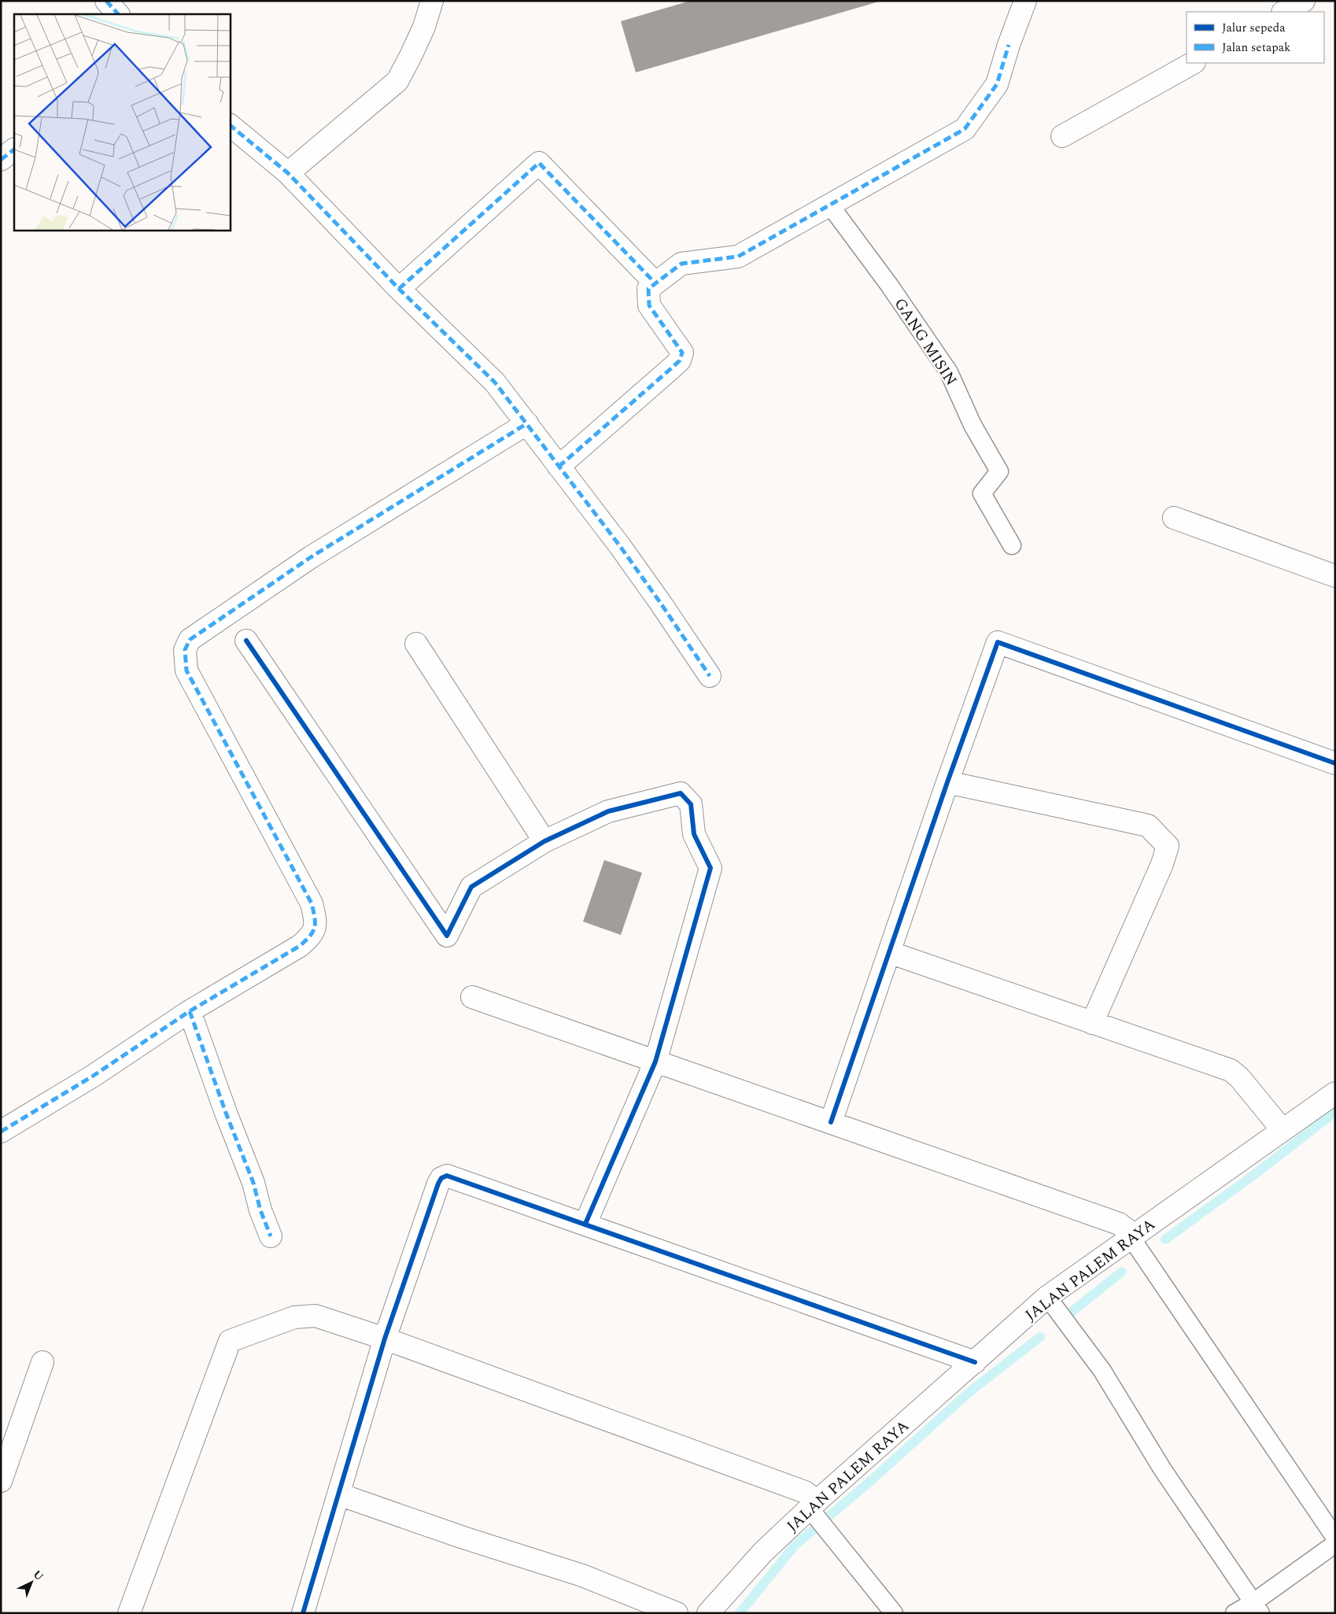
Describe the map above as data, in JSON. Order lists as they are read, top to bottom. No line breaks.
{"streets":{"street":["JALAN PALEM RAYA"],"lane":["GANG MISIN"]},"legend":["Jalur sepeda","Jalan setapak"],"north":"top right"}
